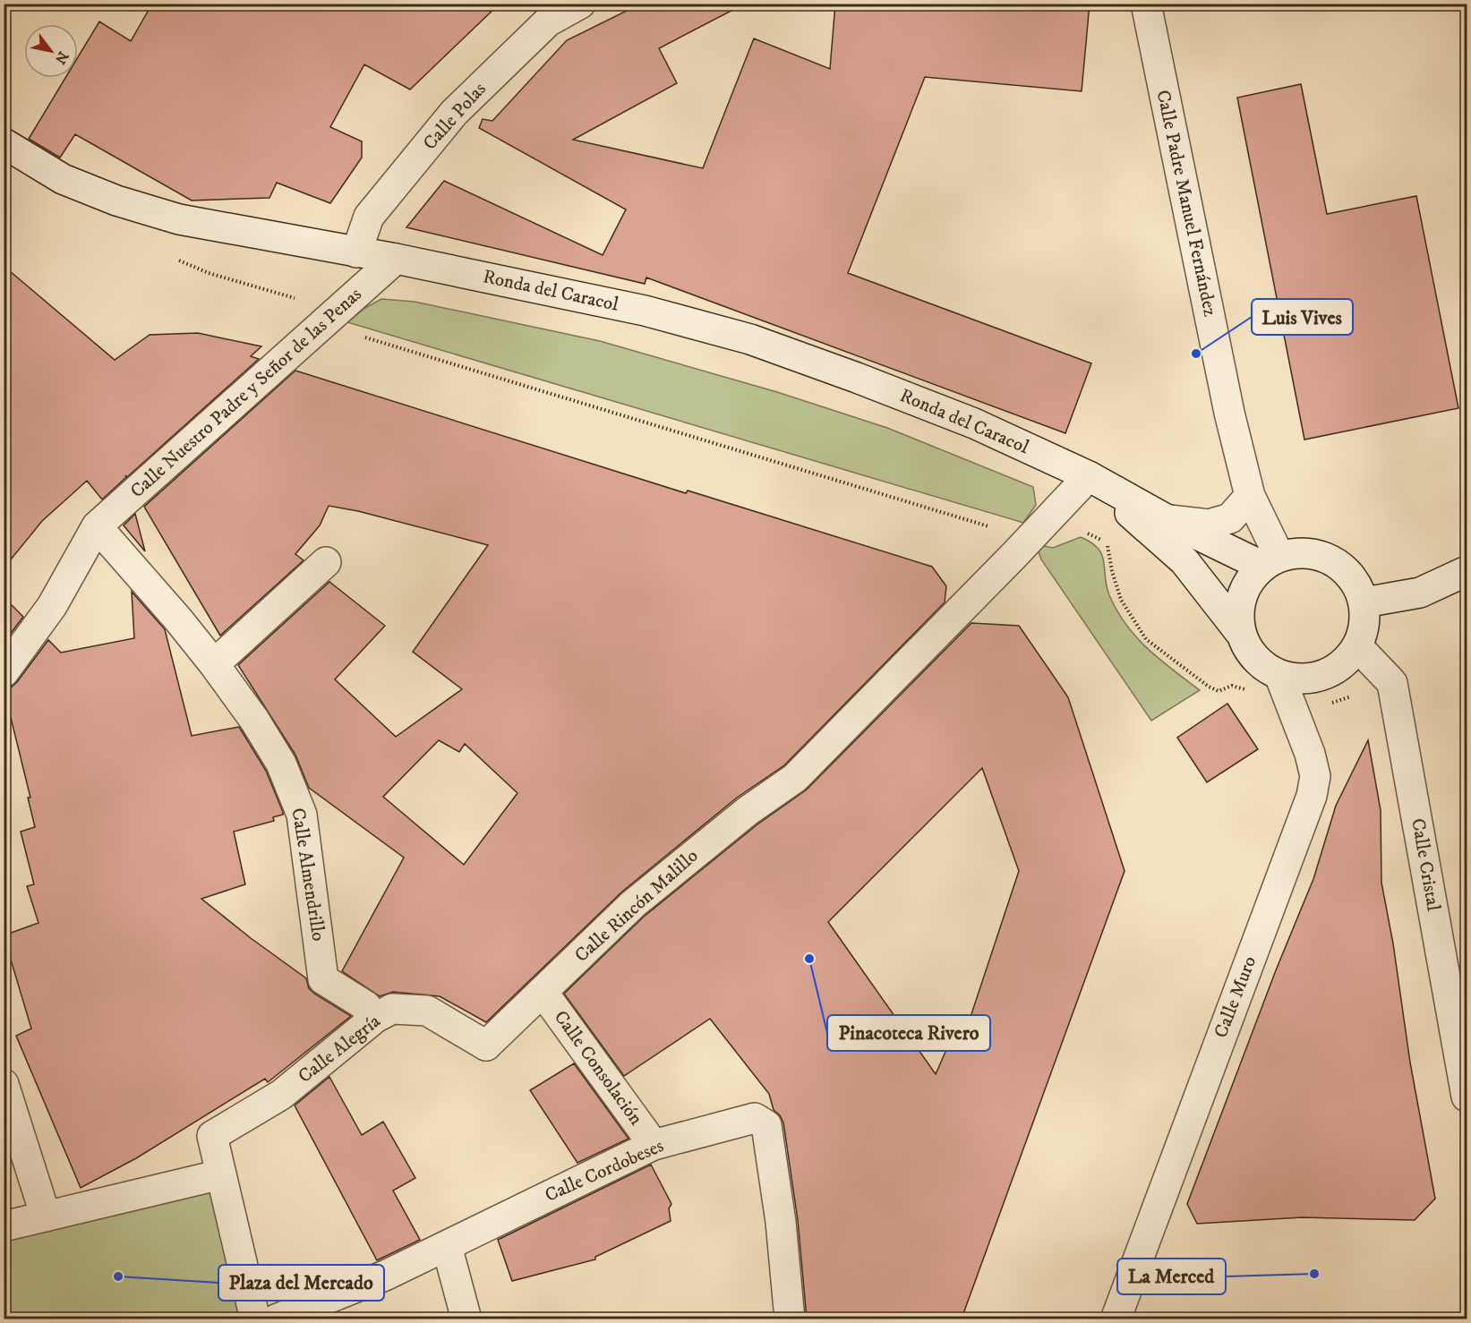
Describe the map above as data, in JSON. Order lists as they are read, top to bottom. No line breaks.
{"streets":{"street":["Calle Polas","Calle Padre Manuel Fernández","Ronda del Caracol","Calle Nuestro Padre y Señor de las Penas","Calle Cristal","Calle Almendrillo","Calle Rincón Malillo","Calle Muro","Calle Alegría","Calle Consolación","Calle Cordobeses"]},"crossings":[["Calle Polas","Ronda del Caracol"],["Calle Padre Manuel Fernández","Ronda del Caracol"],["Calle Padre Manuel Fernández","Calle Muro"],["Ronda del Caracol","Calle Nuestro Padre y Señor de las Penas"],["Ronda del Caracol","Calle Rincón Malillo"],["Ronda del Caracol","Calle Muro"],["Calle Nuestro Padre y Señor de las Penas","Calle Almendrillo"],["Calle Almendrillo","Calle Alegría"],["Calle Rincón Malillo","Calle Alegría"],["Calle Rincón Malillo","Calle Consolación"],["Calle Consolación","Calle Cordobeses"]],"places":["Luis Vives","Pinacoteca Rivero","La Merced","Plaza del Mercado"],"north":"bottom right"}
